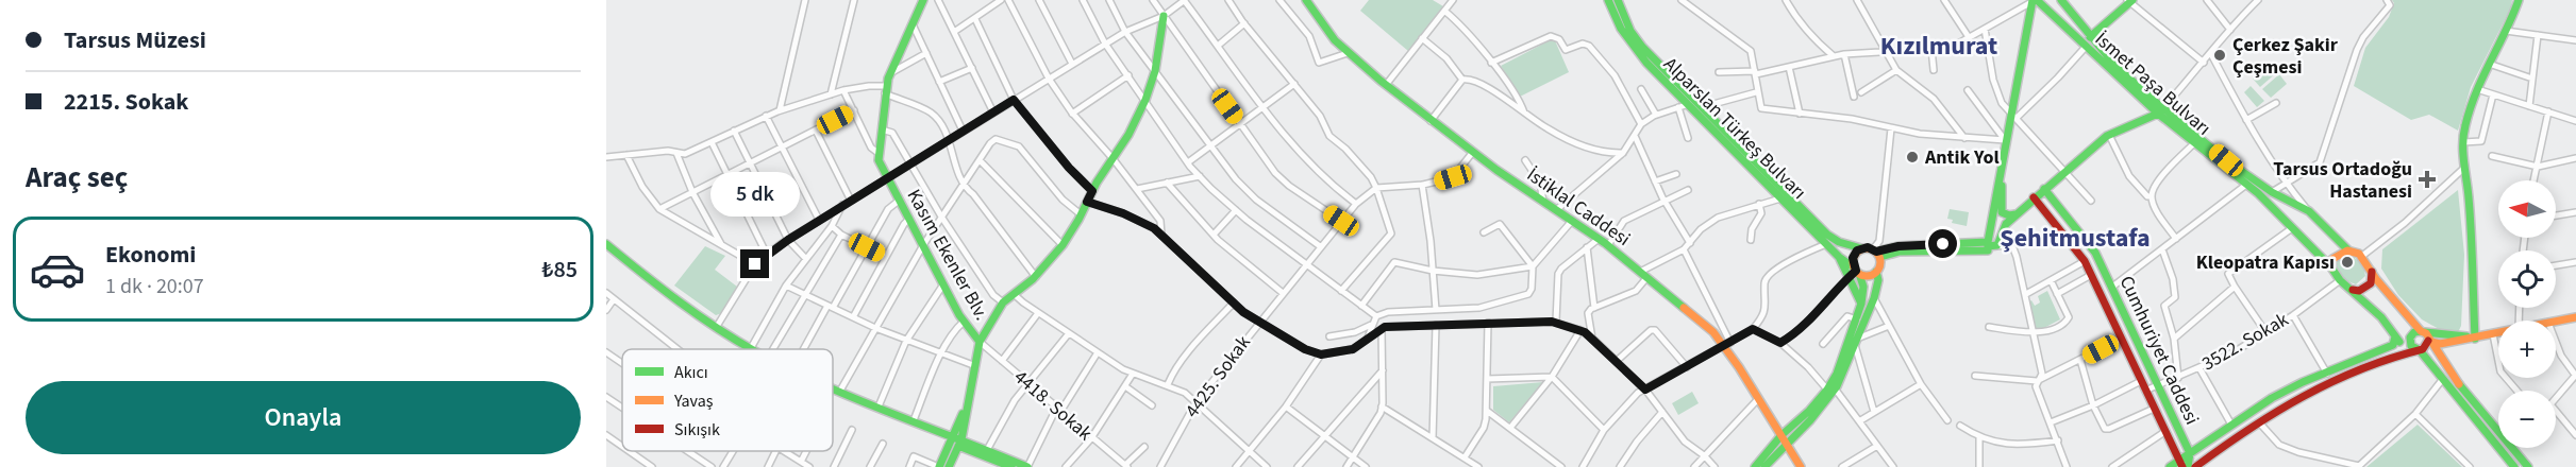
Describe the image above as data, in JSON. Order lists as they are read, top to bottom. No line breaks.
{"streets":{"street":["İsmet Paşa Bulvarı","Alparslan Türkeş Bulvarı","İstiklal Caddesi","Kasım Ekenler Blv.","3522. Sokak","Cumhuriyet Caddesi","4425. Sokak","4418. Sokak"]},"crossings":[["İsmet Paşa Bulvarı","3522. Sokak"],["Kasım Ekenler Blv.","4418. Sokak"],["3522. Sokak","Cumhuriyet Caddesi"]],"districts":["Kızılmurat","Şehitmustafa"],"places":{"other":["Çerkez Şakir Çeşmesi","Antik Yol","Kleopatra Kapısı"],"health":["Tarsus Ortadoğu Hastanesi"]},"legend":["Akıcı","Yavaş","Sıkışık"],"north":"left","page":{"banner":["Tarsus Müzesi","2215. Sokak"],"heading":"Araç seç","bubble":"5 dk","map_buttons":["+","−"],"list":[{"name":"Ekonomi","note":"1 dk · 20:07","value":"₺85"}],"buttons":"Onayla"}}
